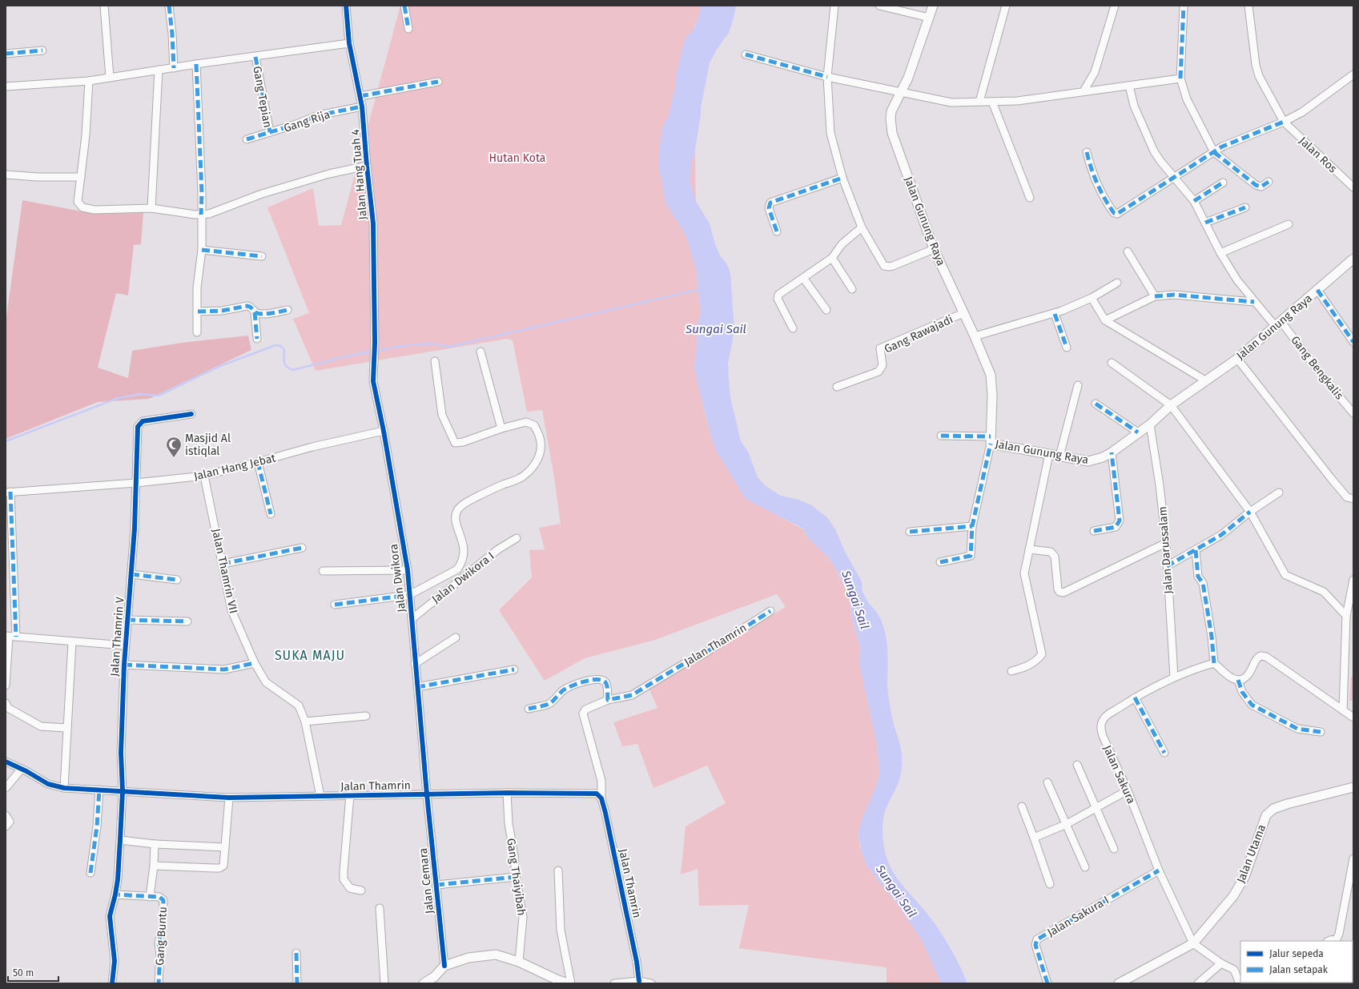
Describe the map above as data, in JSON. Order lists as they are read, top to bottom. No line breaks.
{"streets":{"street":["Gang Tepian","Gang Rija","Jalan Ros","Jalan Hang Tuah 4","Jalan Gunung Raya","Gang Rawajadi","Gang Bengkalis","Jalan Hang Jebat","Jalan Darussalam","Jalan Thamrin VII","Jalan Dwikora I","Jalan Dwikora","Jalan Thamrin V","Jalan Thamrin","Jalan Sakura","Jalan Utama","Gang Thaiyibah","Jalan Cemara","Jalan Sakura I","Gang Buntu"]},"crossings":[["Gang Tepian","Gang Rija"],["Gang Rija","Jalan Hang Tuah 4"],["Jalan Hang Tuah 4","Jalan Dwikora"],["Jalan Gunung Raya","Gang Rawajadi"],["Jalan Gunung Raya","Gang Bengkalis"],["Jalan Gunung Raya","Jalan Darussalam"],["Jalan Hang Jebat","Jalan Thamrin VII"],["Jalan Hang Jebat","Jalan Dwikora"],["Jalan Hang Jebat","Jalan Thamrin V"],["Jalan Darussalam","Jalan Sakura"],["Jalan Thamrin VII","Jalan Thamrin"],["Jalan Dwikora I","Jalan Dwikora"],["Jalan Dwikora","Jalan Thamrin"],["Jalan Dwikora","Jalan Cemara"],["Jalan Thamrin V","Jalan Thamrin"],["Jalan Thamrin V","Gang Buntu"],["Jalan Thamrin","Gang Thaiyibah"],["Jalan Thamrin","Jalan Cemara"],["Jalan Sakura","Jalan Utama"],["Jalan Sakura","Jalan Sakura I"]],"districts":["SUKA MAJU"],"water":["Sungai Sail"],"parks":["Hutan Kota"],"places":{"mosque":["Masjid Al istiqlal"]},"legend":["Jalur sepeda","Jalan setapak"],"scale_bar":"50 m"}
